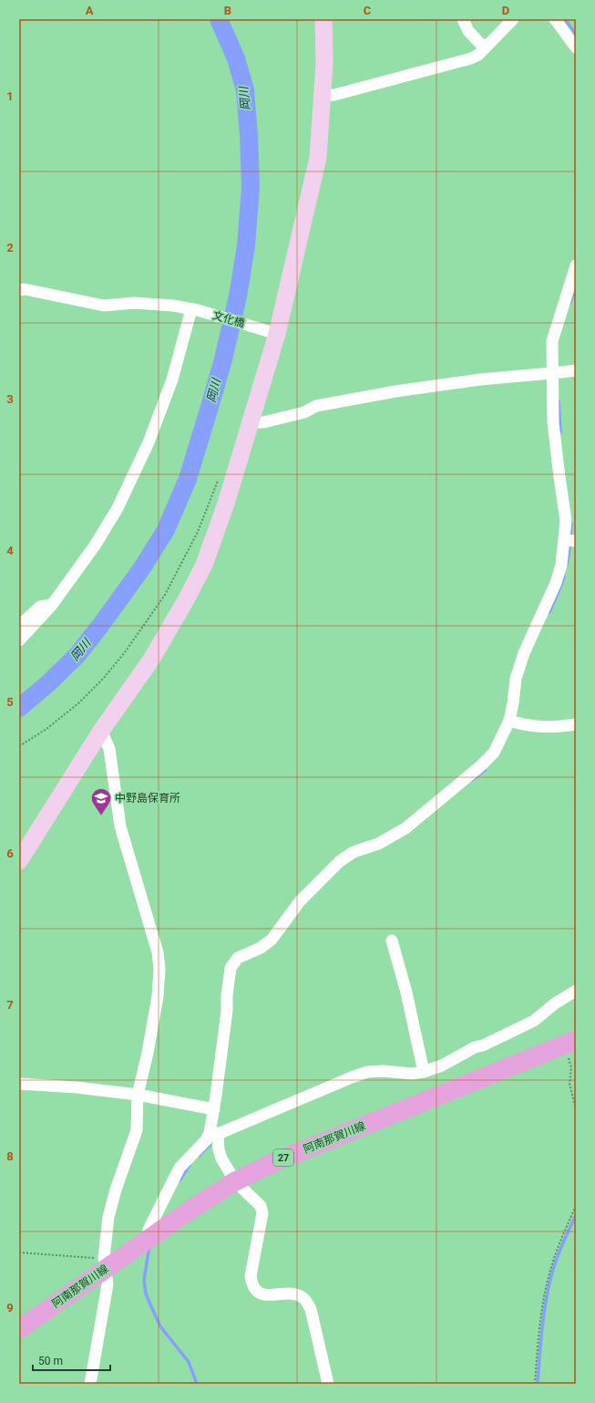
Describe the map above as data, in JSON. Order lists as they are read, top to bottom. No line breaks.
{"streets":{"main road":["阿南那賀川線","27"],"street":["文化橋"]},"water":["岡川"],"places":{"school or university":["中野島保育所"]},"scale_bar":"50 m","grid":{"columns":["A","B","C","D"],"rows":["1","2","3","4","5","6","7","8","9"]}}
